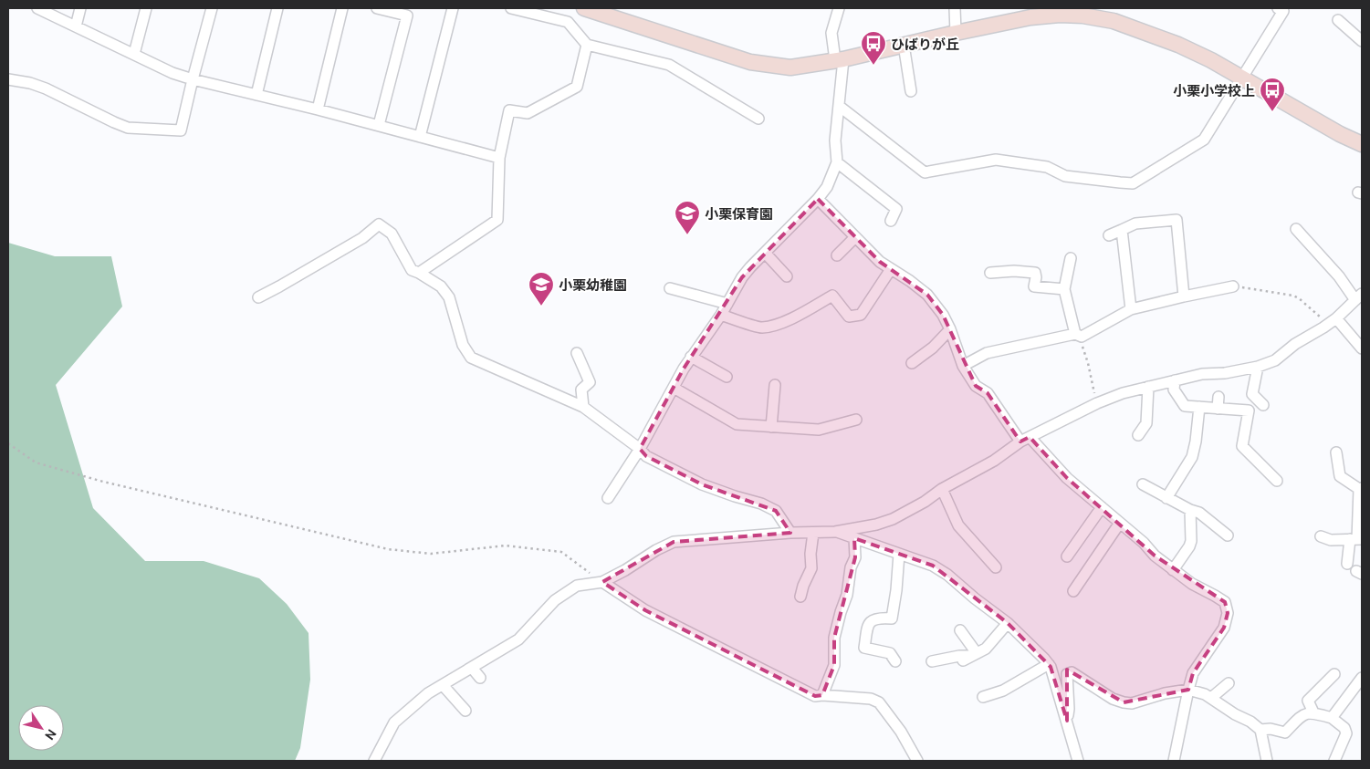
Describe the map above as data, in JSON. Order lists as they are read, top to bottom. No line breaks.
{"places":{"bus stop":["ひばりが丘","小栗小学校上"],"school or university":["小栗保育園","小栗幼稚園"]},"north":"bottom right"}
